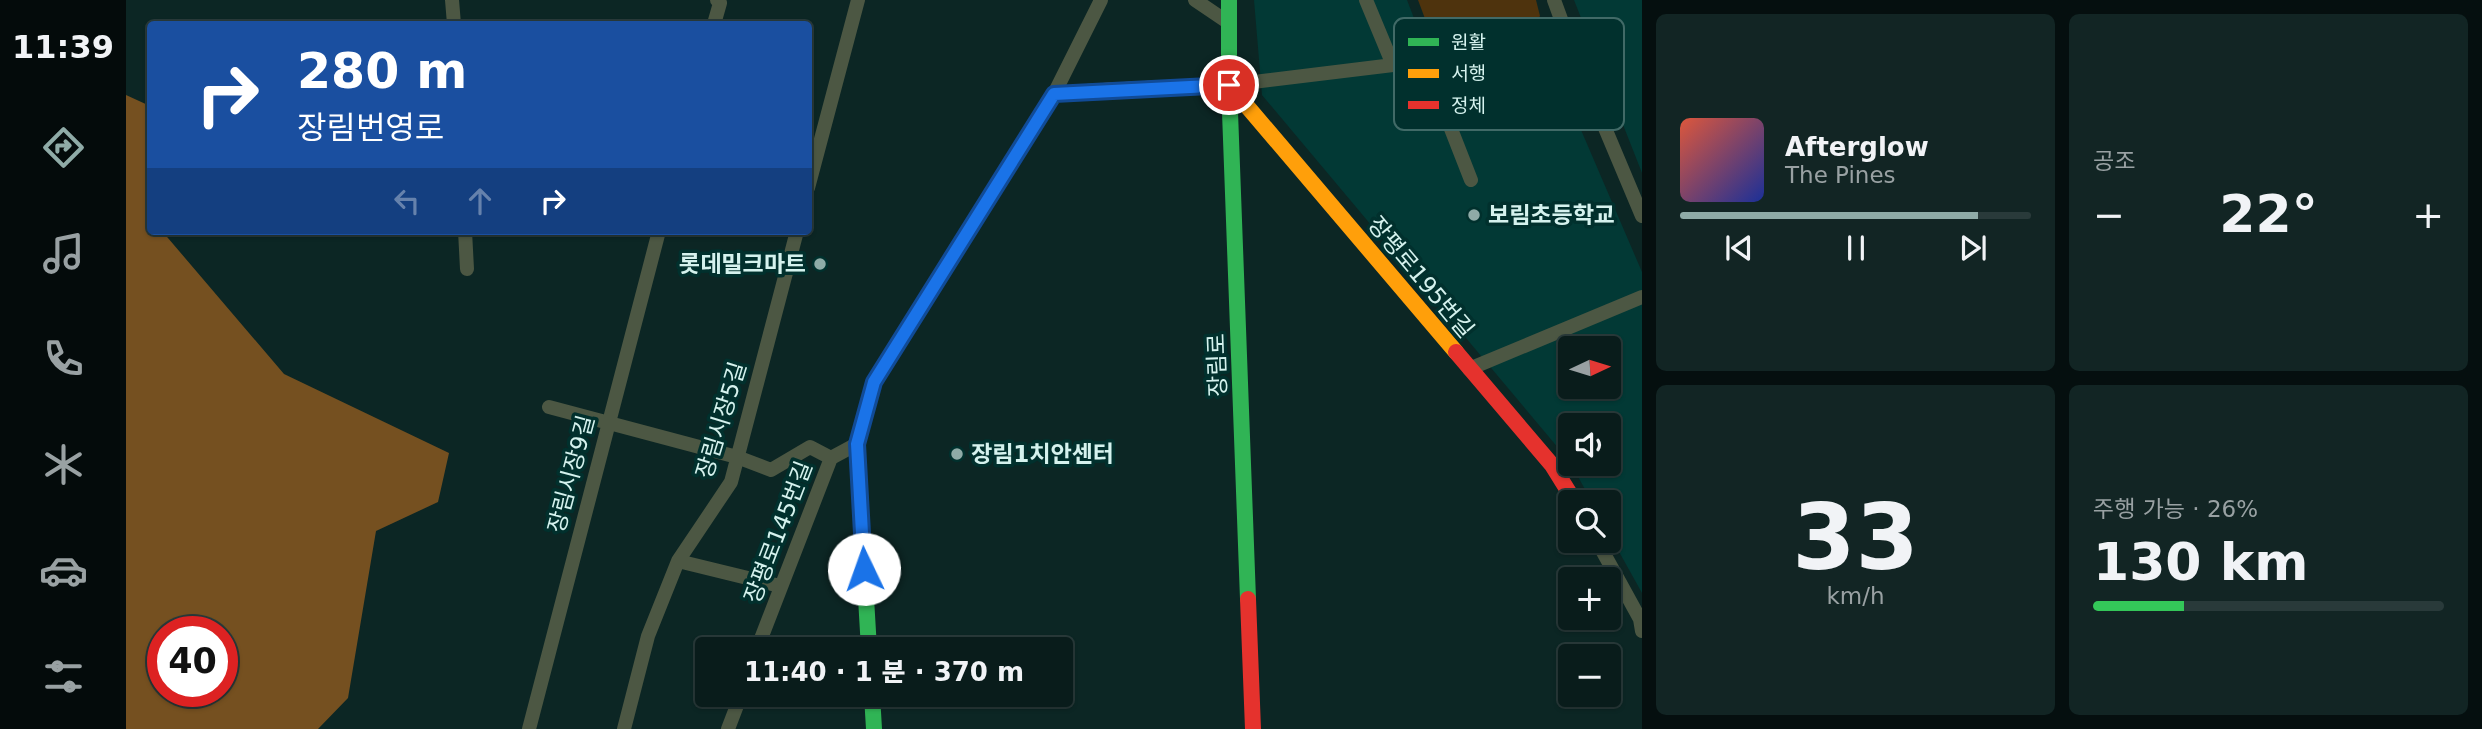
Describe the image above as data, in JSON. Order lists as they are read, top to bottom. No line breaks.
{"streets":{"street":["장평로195번길","장림로","장림시장5길","장림시장9길","장평로145번길"]},"crossings":[["장평로195번길","장림로"]],"places":["보림초등학교","롯데밀크마트","장림1치안센터"],"legend":["원활","서행","정체"],"north":"right","page":{"tabs":"11:39","tile":["공조",["33","km/h"],["주행 가능 · 26%","130 km"]],"turn":["280 m","장림번영로"],"song":["Afterglow","The Pines"],"heat":["−","22°","+"],"map_buttons":["+","−"],"limit":"40","trip":"11:40 · 1 분 · 370 m"}}
